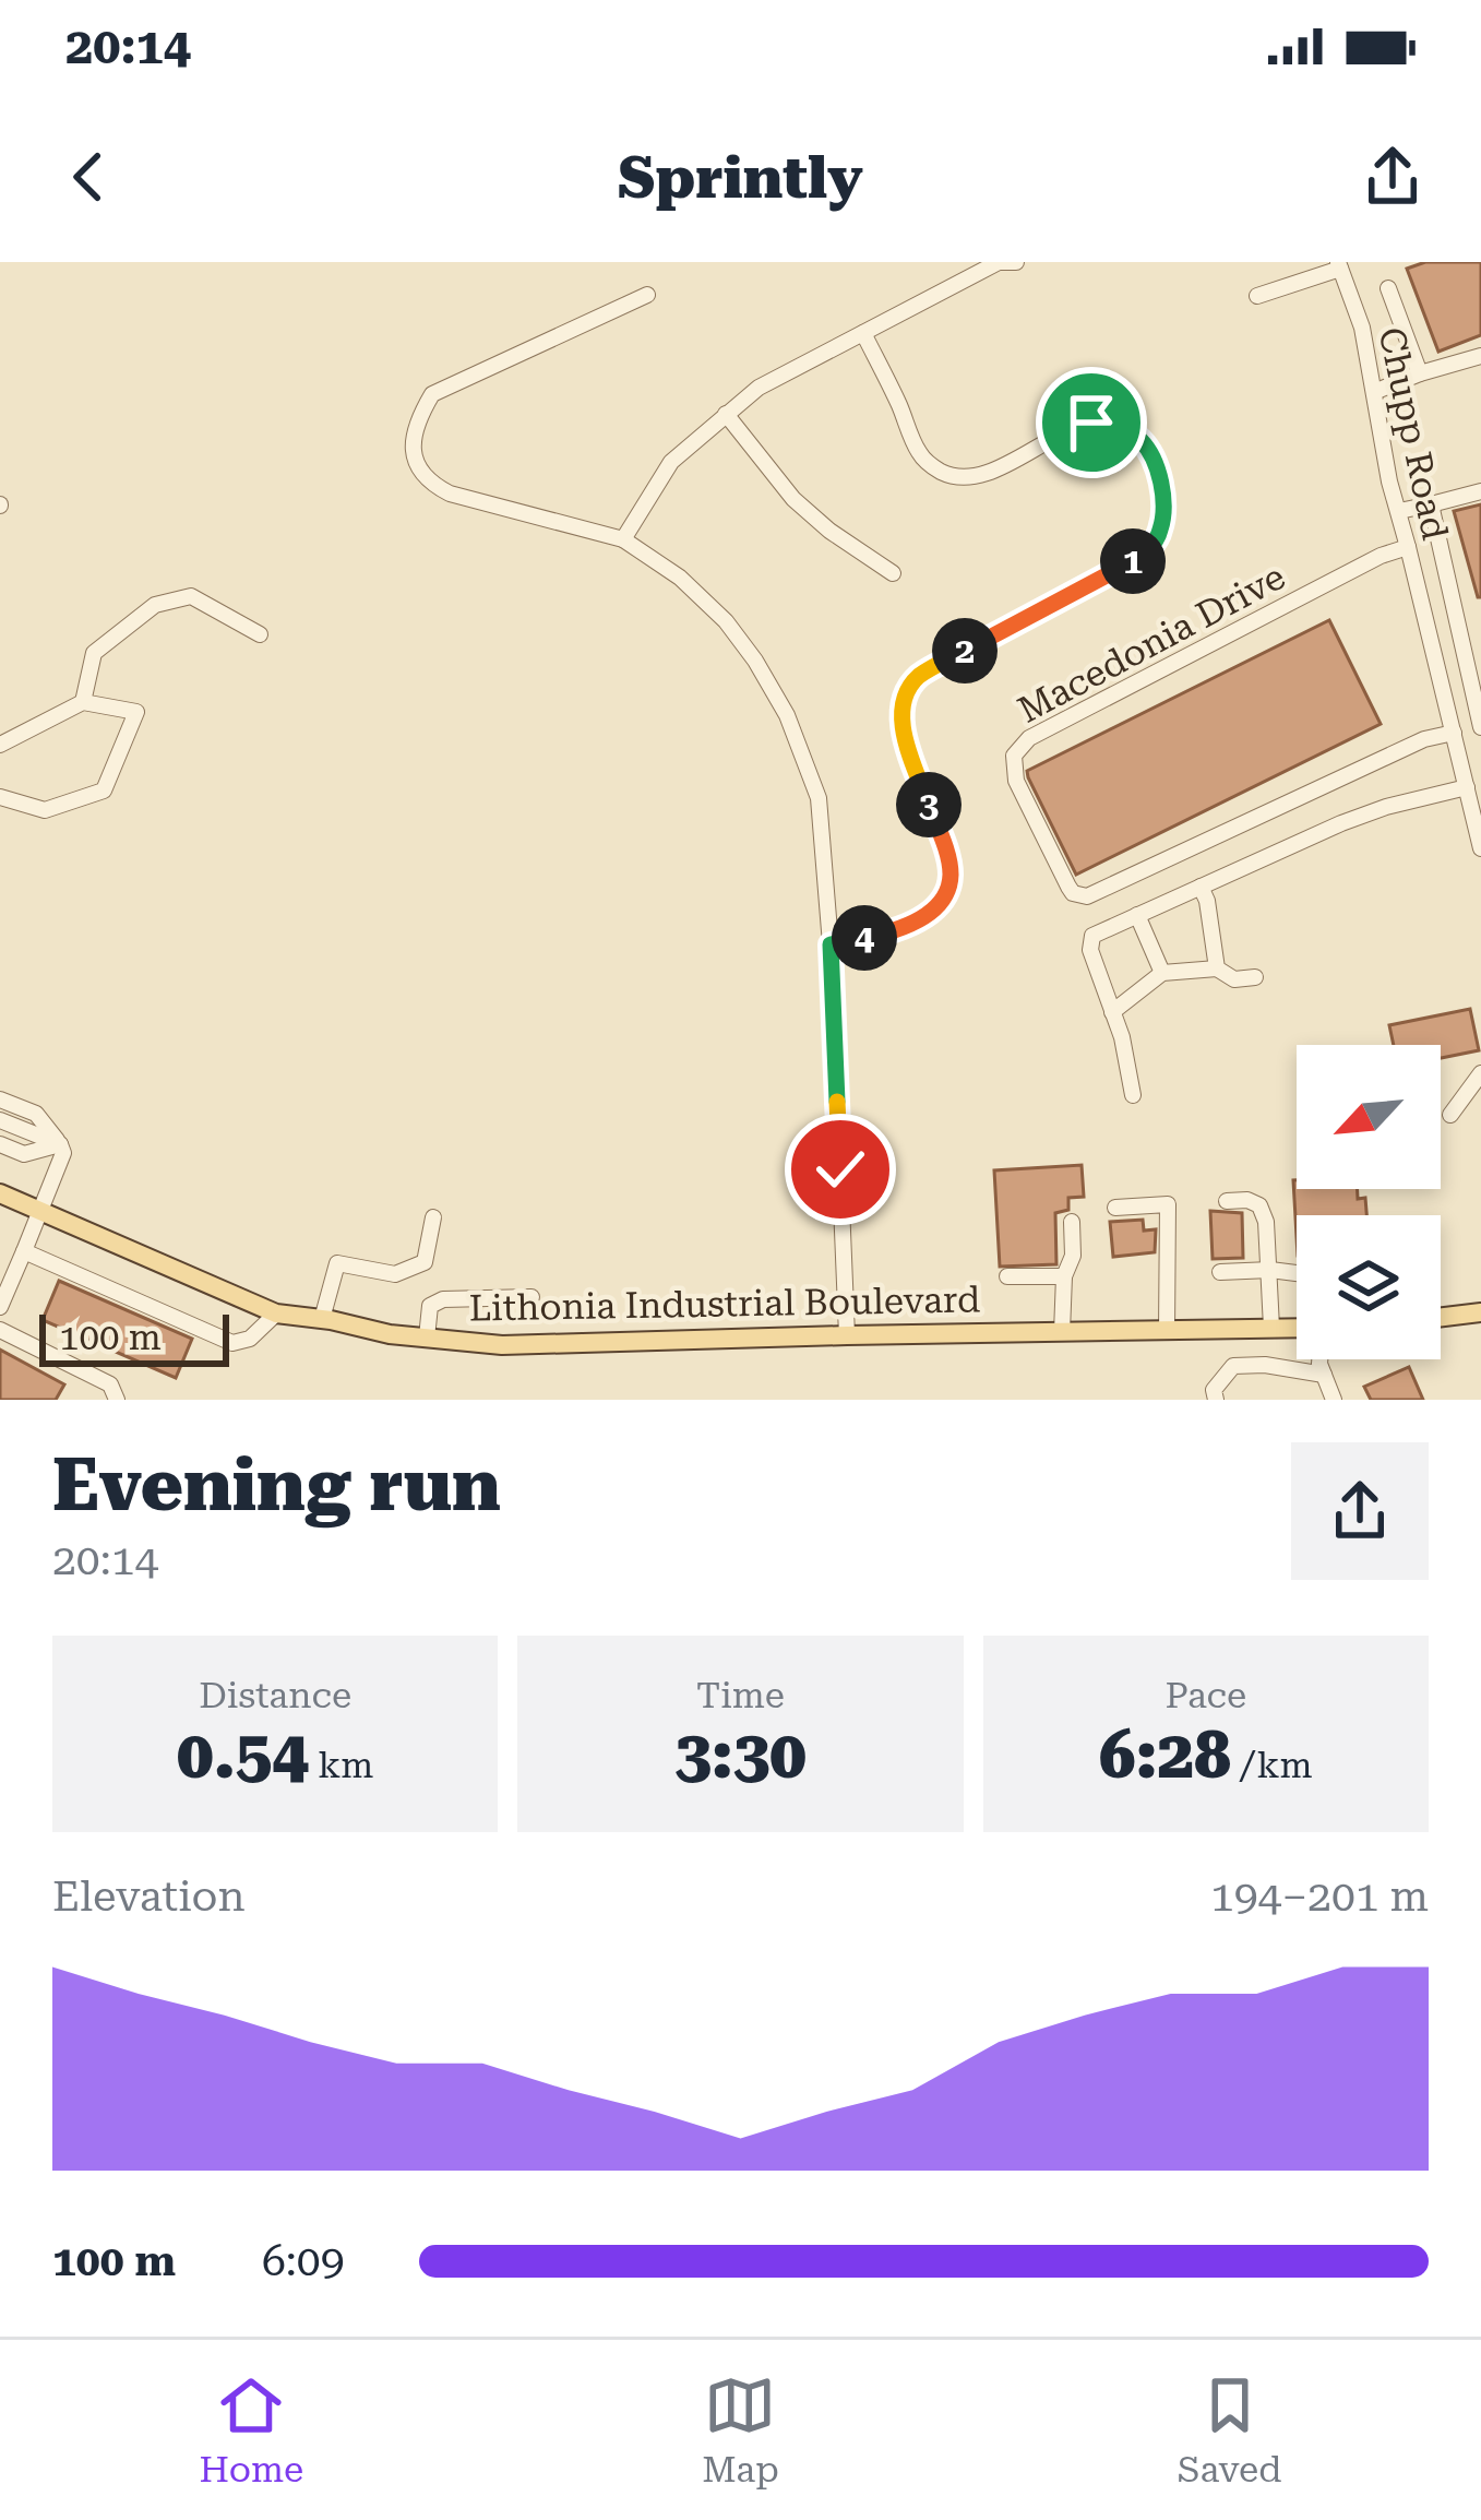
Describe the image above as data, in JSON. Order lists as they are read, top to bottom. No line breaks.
{"streets":{"main road":["Lithonia Industrial Boulevard"],"street":["Chupp Road","Macedonia Drive"]},"crossings":[["Chupp Road","Macedonia Drive"]],"scale_bar":"100 m","north":"bottom left","page":{"status":"20:14","header":"Sprintly","pins":["1","2","3","4"],"scale":"100 m","heading":["Evening run","20:14"],"stats":[["Distance","0.54 km"],["Time","3:30"],["Pace","6:28 /km"]],"chart":["Elevation","194–201 m"],"list":[{"name":"100 m","note":"6:09"}],"tabs":["Home","Map","Saved"]}}
